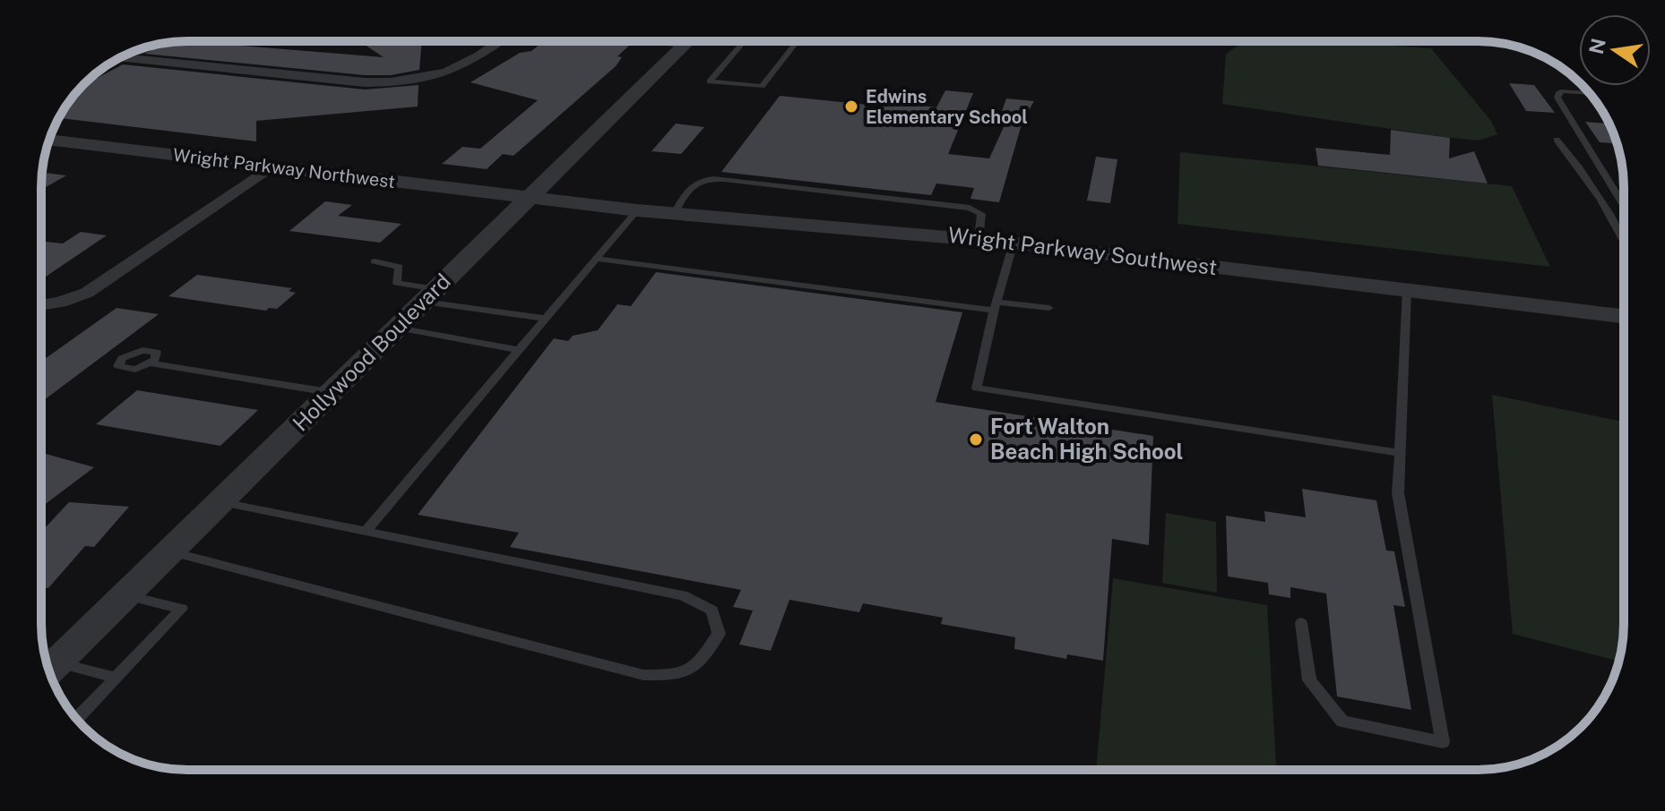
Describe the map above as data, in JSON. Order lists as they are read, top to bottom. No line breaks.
{"streets":{"street":["Wright Parkway Northwest","Wright Parkway Southwest","Hollywood Boulevard"]},"crossings":[["Wright Parkway Northwest","Wright Parkway Southwest"],["Wright Parkway Northwest","Hollywood Boulevard"],["Wright Parkway Southwest","Hollywood Boulevard"]],"places":["Edwins Elementary School","Fort Walton Beach High School"],"north":"left"}
